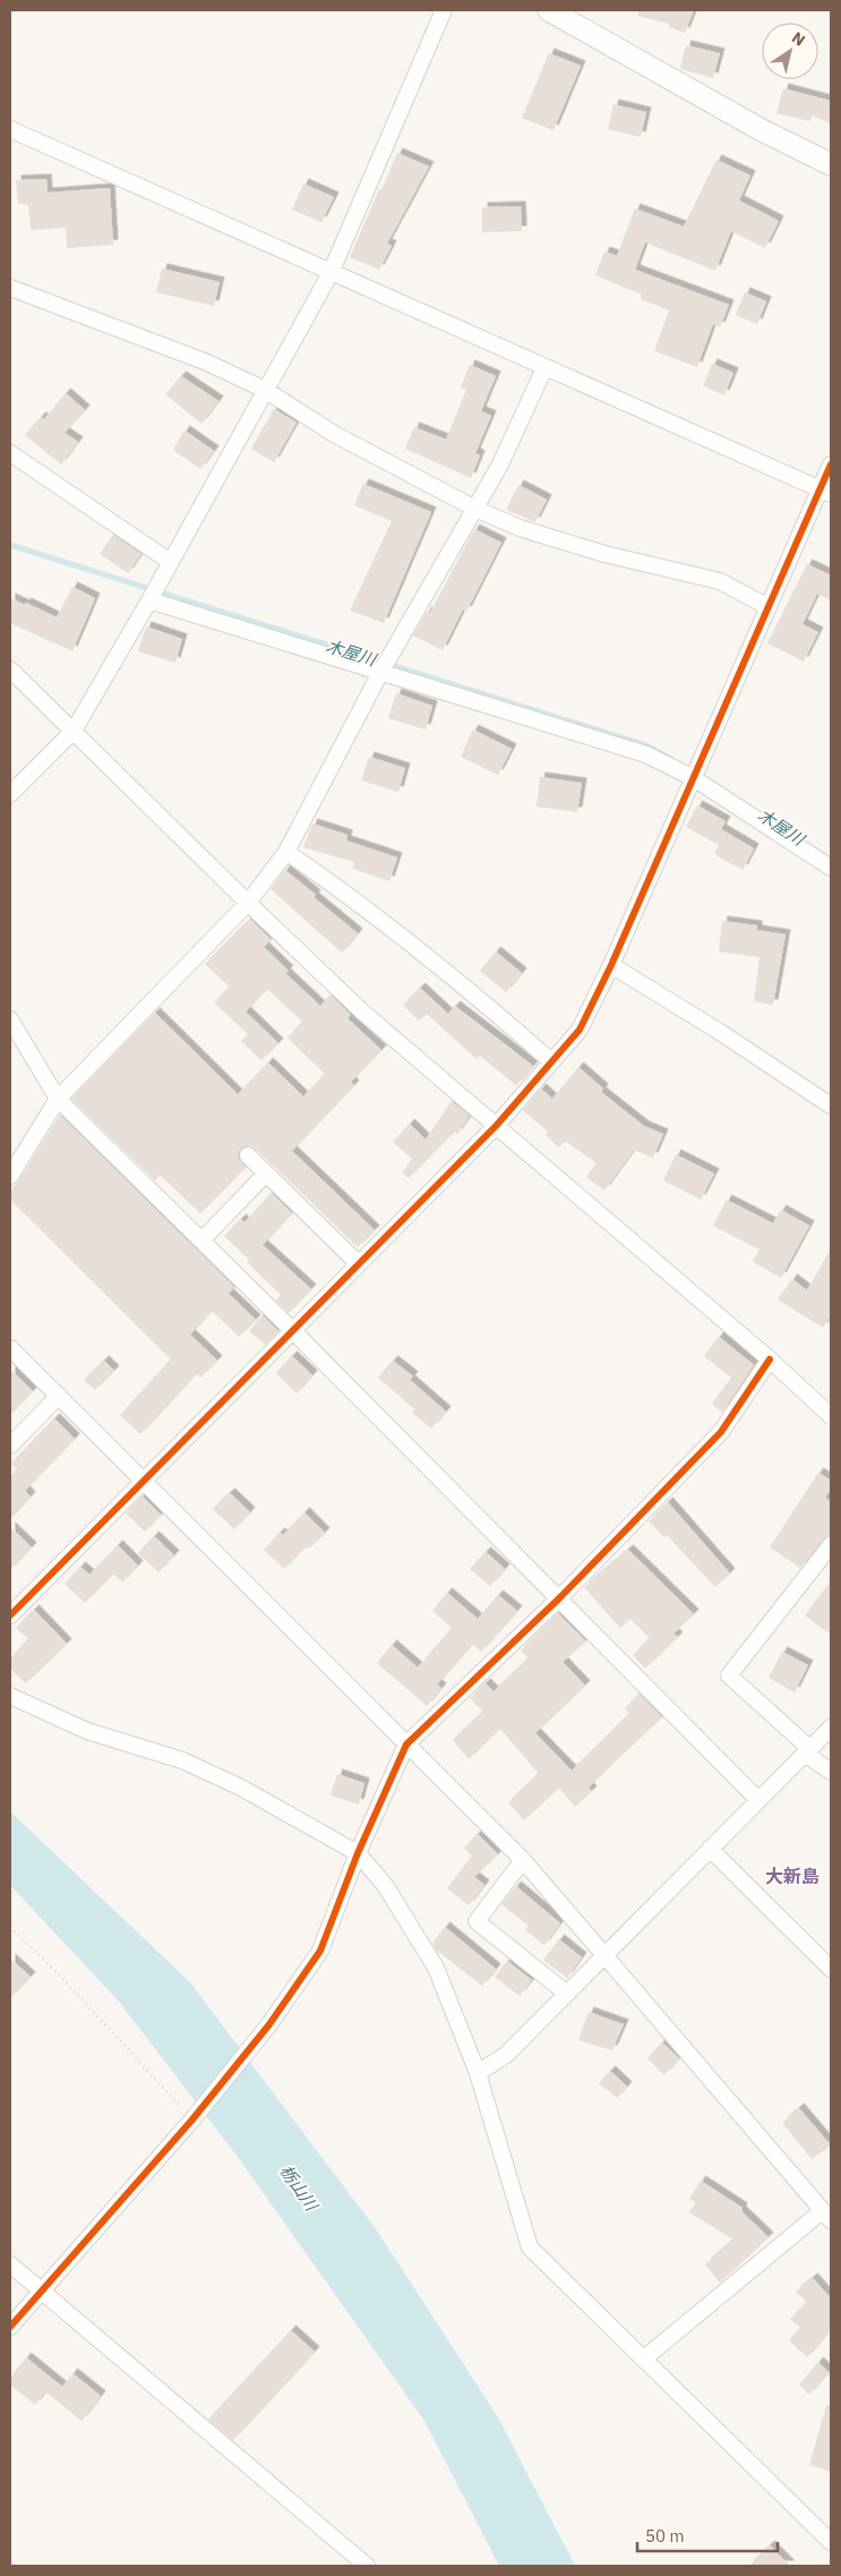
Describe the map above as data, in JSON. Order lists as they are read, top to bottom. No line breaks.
{"districts":["大新島"],"water":["木屋川","栃山川"],"scale_bar":"50 m","north":"top right"}
